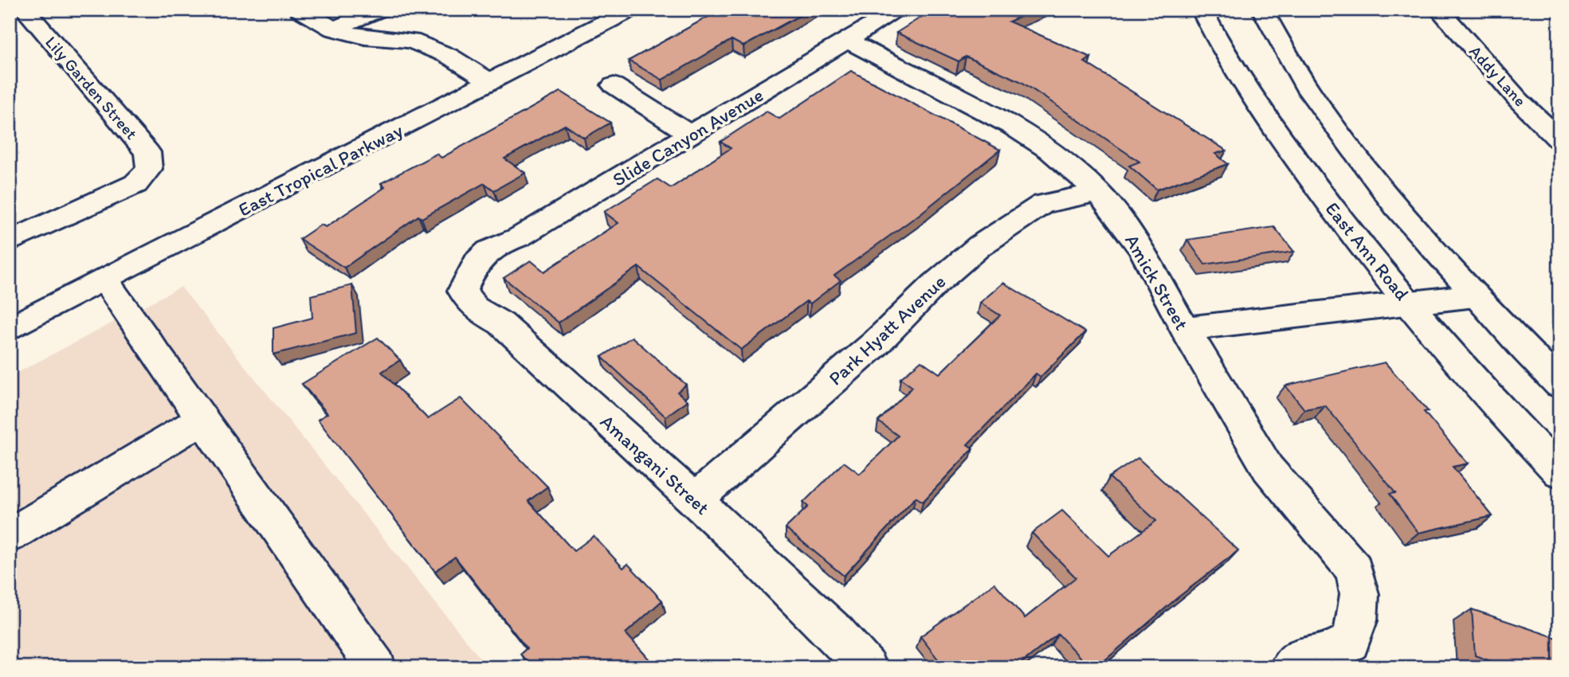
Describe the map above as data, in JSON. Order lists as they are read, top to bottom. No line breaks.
{"streets":{"street":["Addy Lane","Lily Garden Street","Slide Canyon Avenue","East Tropical Parkway","East Ann Road","Amick Street","Park Hyatt Avenue","Amangani Street"]},"crossings":[["Slide Canyon Avenue","Amick Street"],["Slide Canyon Avenue","Amangani Street"],["Amick Street","Park Hyatt Avenue"],["Park Hyatt Avenue","Amangani Street"]]}
